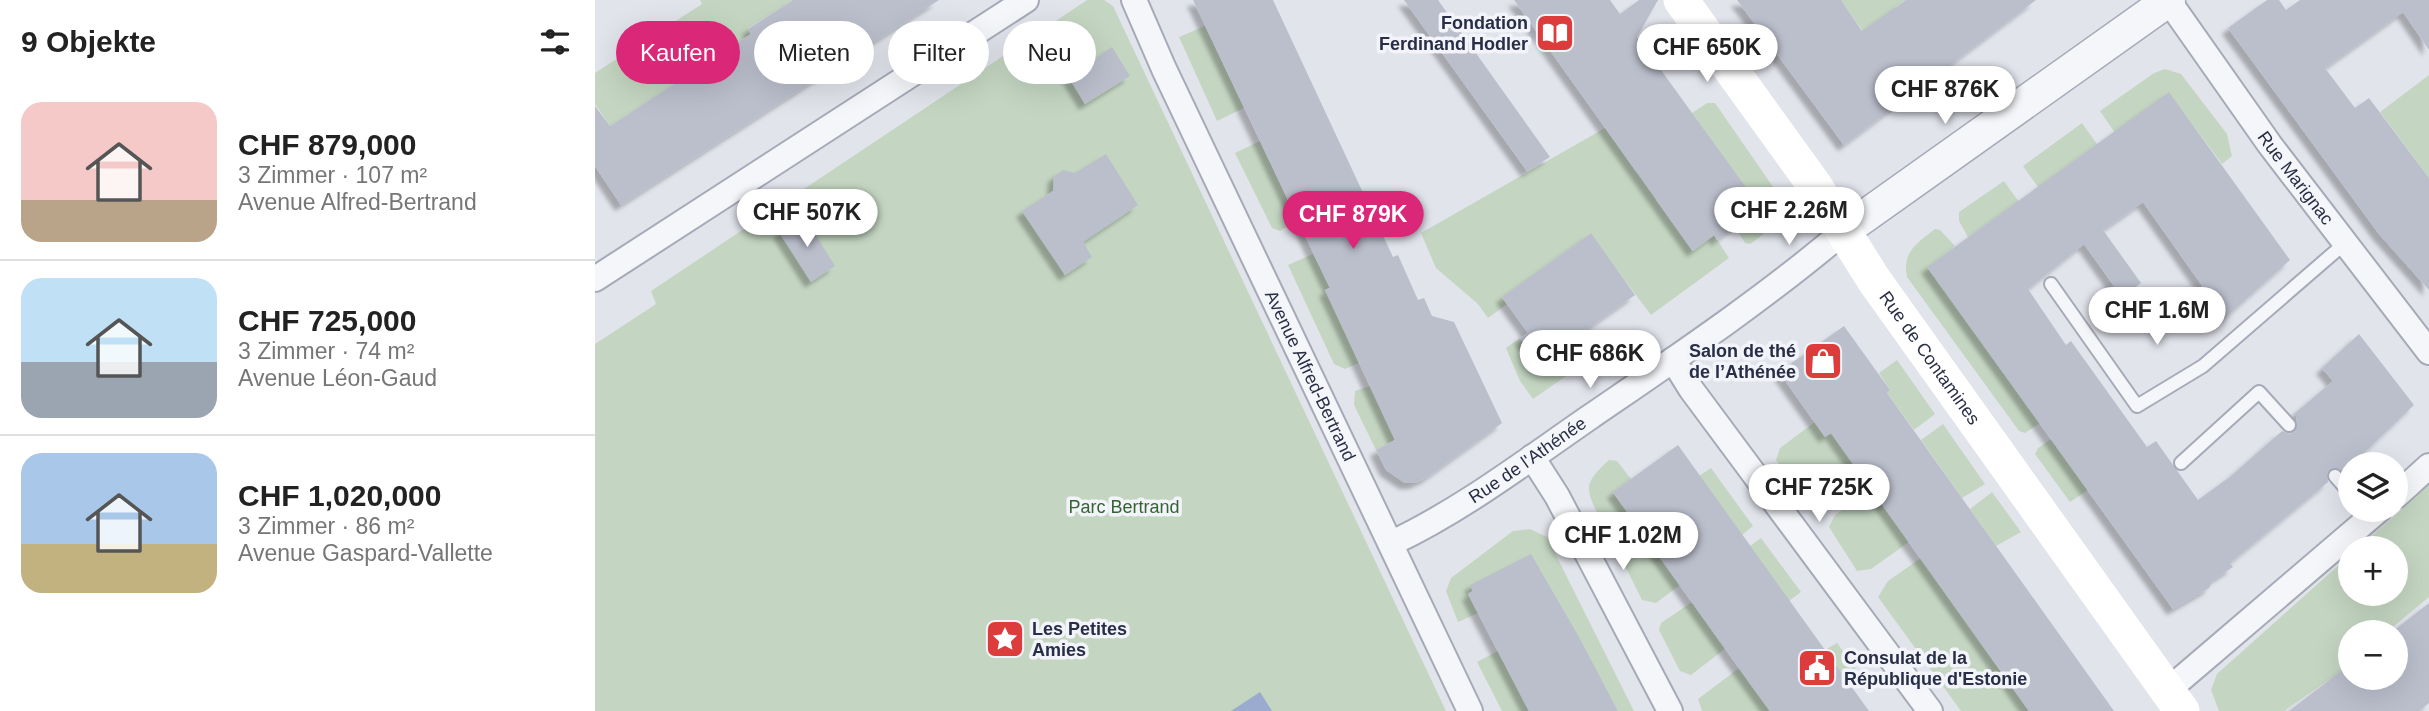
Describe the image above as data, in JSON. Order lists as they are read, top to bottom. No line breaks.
{"streets":{"main road":["Rue de Contamines"],"street":["Rue Marignac","Avenue Alfred-Bertrand","Rue de l'Athénée"]},"crossings":[["Rue Marignac","Rue de l'Athénée"],["Rue de Contamines","Rue de l'Athénée"],["Avenue Alfred-Bertrand","Rue de l'Athénée"]],"parks":["Parc Bertrand"],"places":{"library":["Fondation Ferdinand Hodler"],"shop":["Salon de thé de l’Athénée"],"place":["Les Petites Amies"],"public building":["Consulat de la République d'Estonie"]},"page":{"heading":"9 Objekte","chip":["Kaufen","Mieten","Filter","Neu"],"price":["CHF 650K","CHF 876K","CHF 2.26M","CHF 507K","CHF 879K","CHF 1.6M","CHF 686K","CHF 725K","CHF 1.02M"],"list":[{"name":"CHF 879,000","note":"3 Zimmer · 107 m² · Avenue Alfred-Bertrand"},{"name":"CHF 725,000","note":"3 Zimmer · 74 m² · Avenue Léon-Gaud"},{"name":"CHF 1,020,000","note":"3 Zimmer · 86 m² · Avenue Gaspard-Vallette"}],"map_buttons":["+","−"]}}
